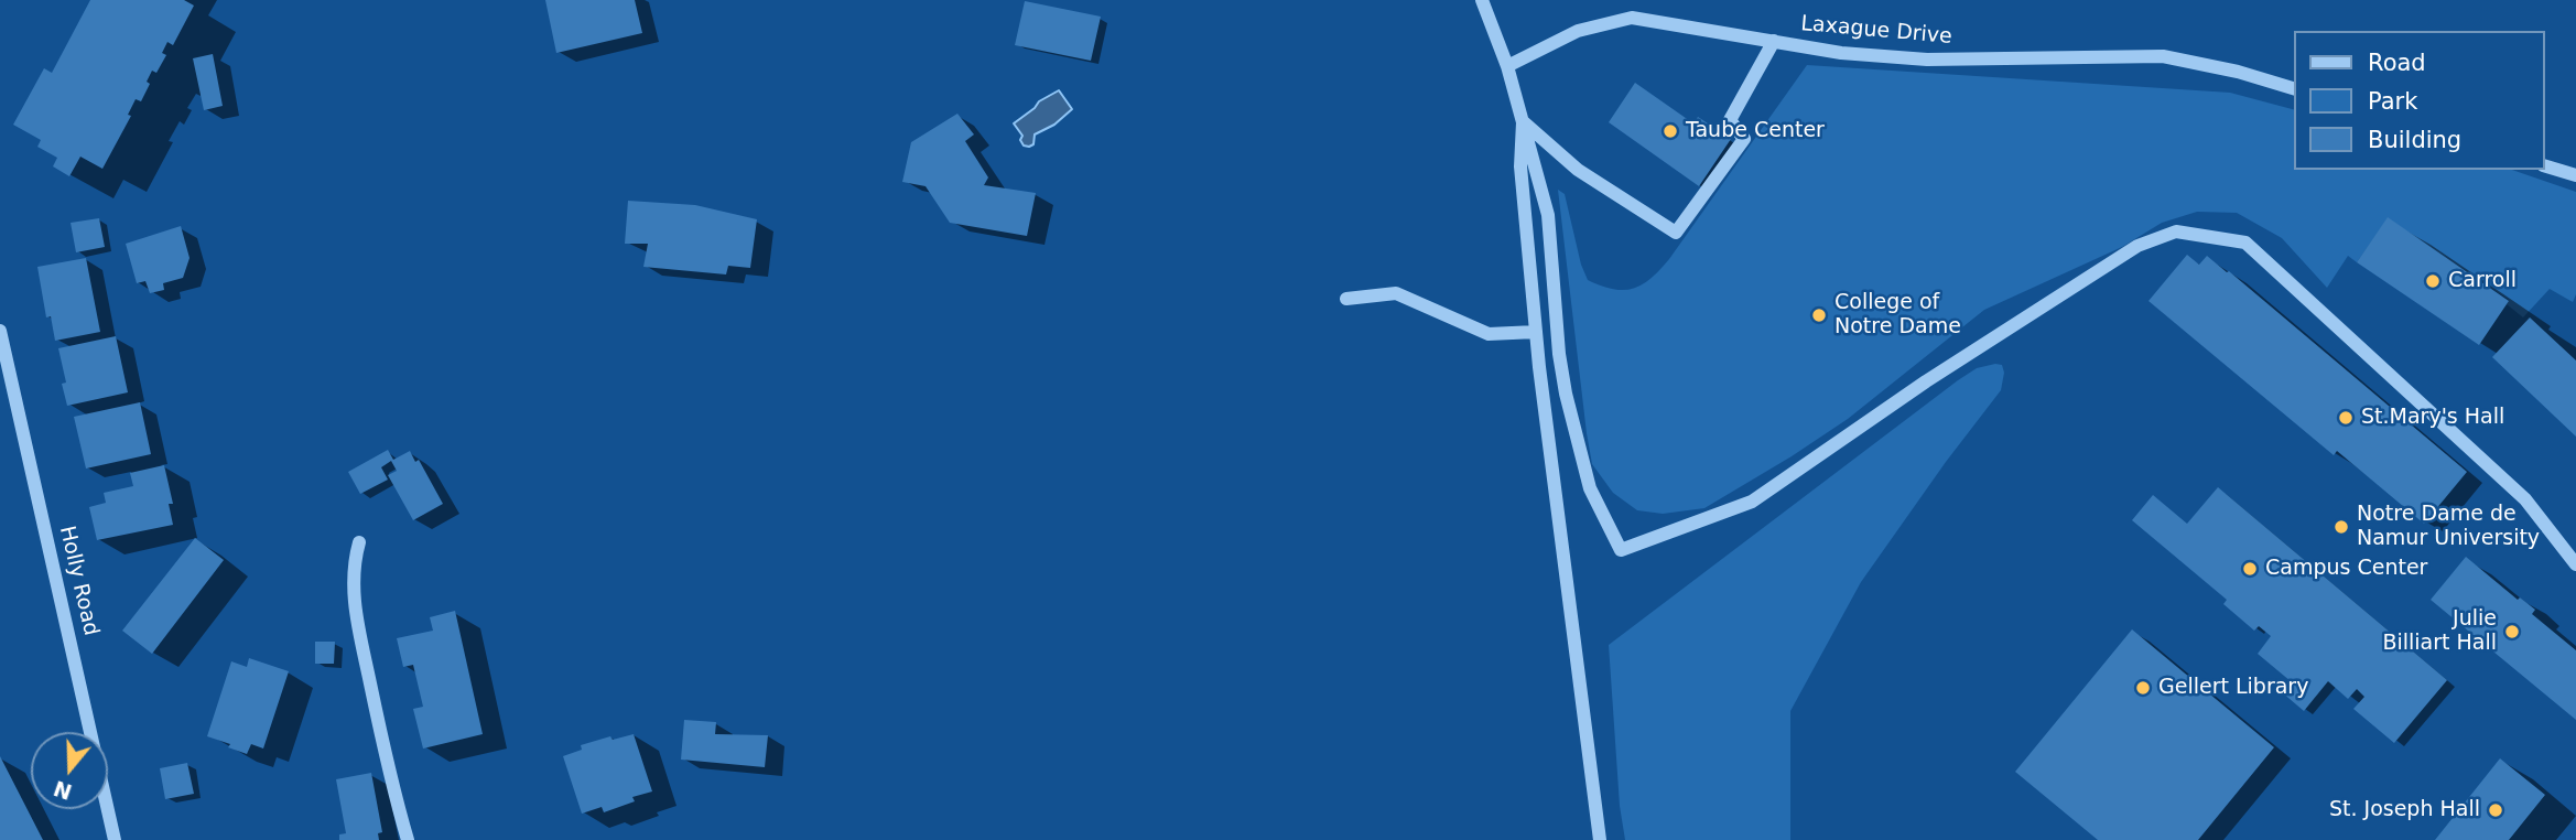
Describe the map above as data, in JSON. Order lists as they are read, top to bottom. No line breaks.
{"streets":{"street":["Laxague Drive","Holly Road"]},"places":["Taube Center","Carroll","College of Notre Dame","St.Mary's Hall","Notre Dame de Namur University","Campus Center","Julie Billiart Hall","Gellert Library","St. Joseph Hall"],"legend":["Road","Park","Building"],"north":"bottom"}
